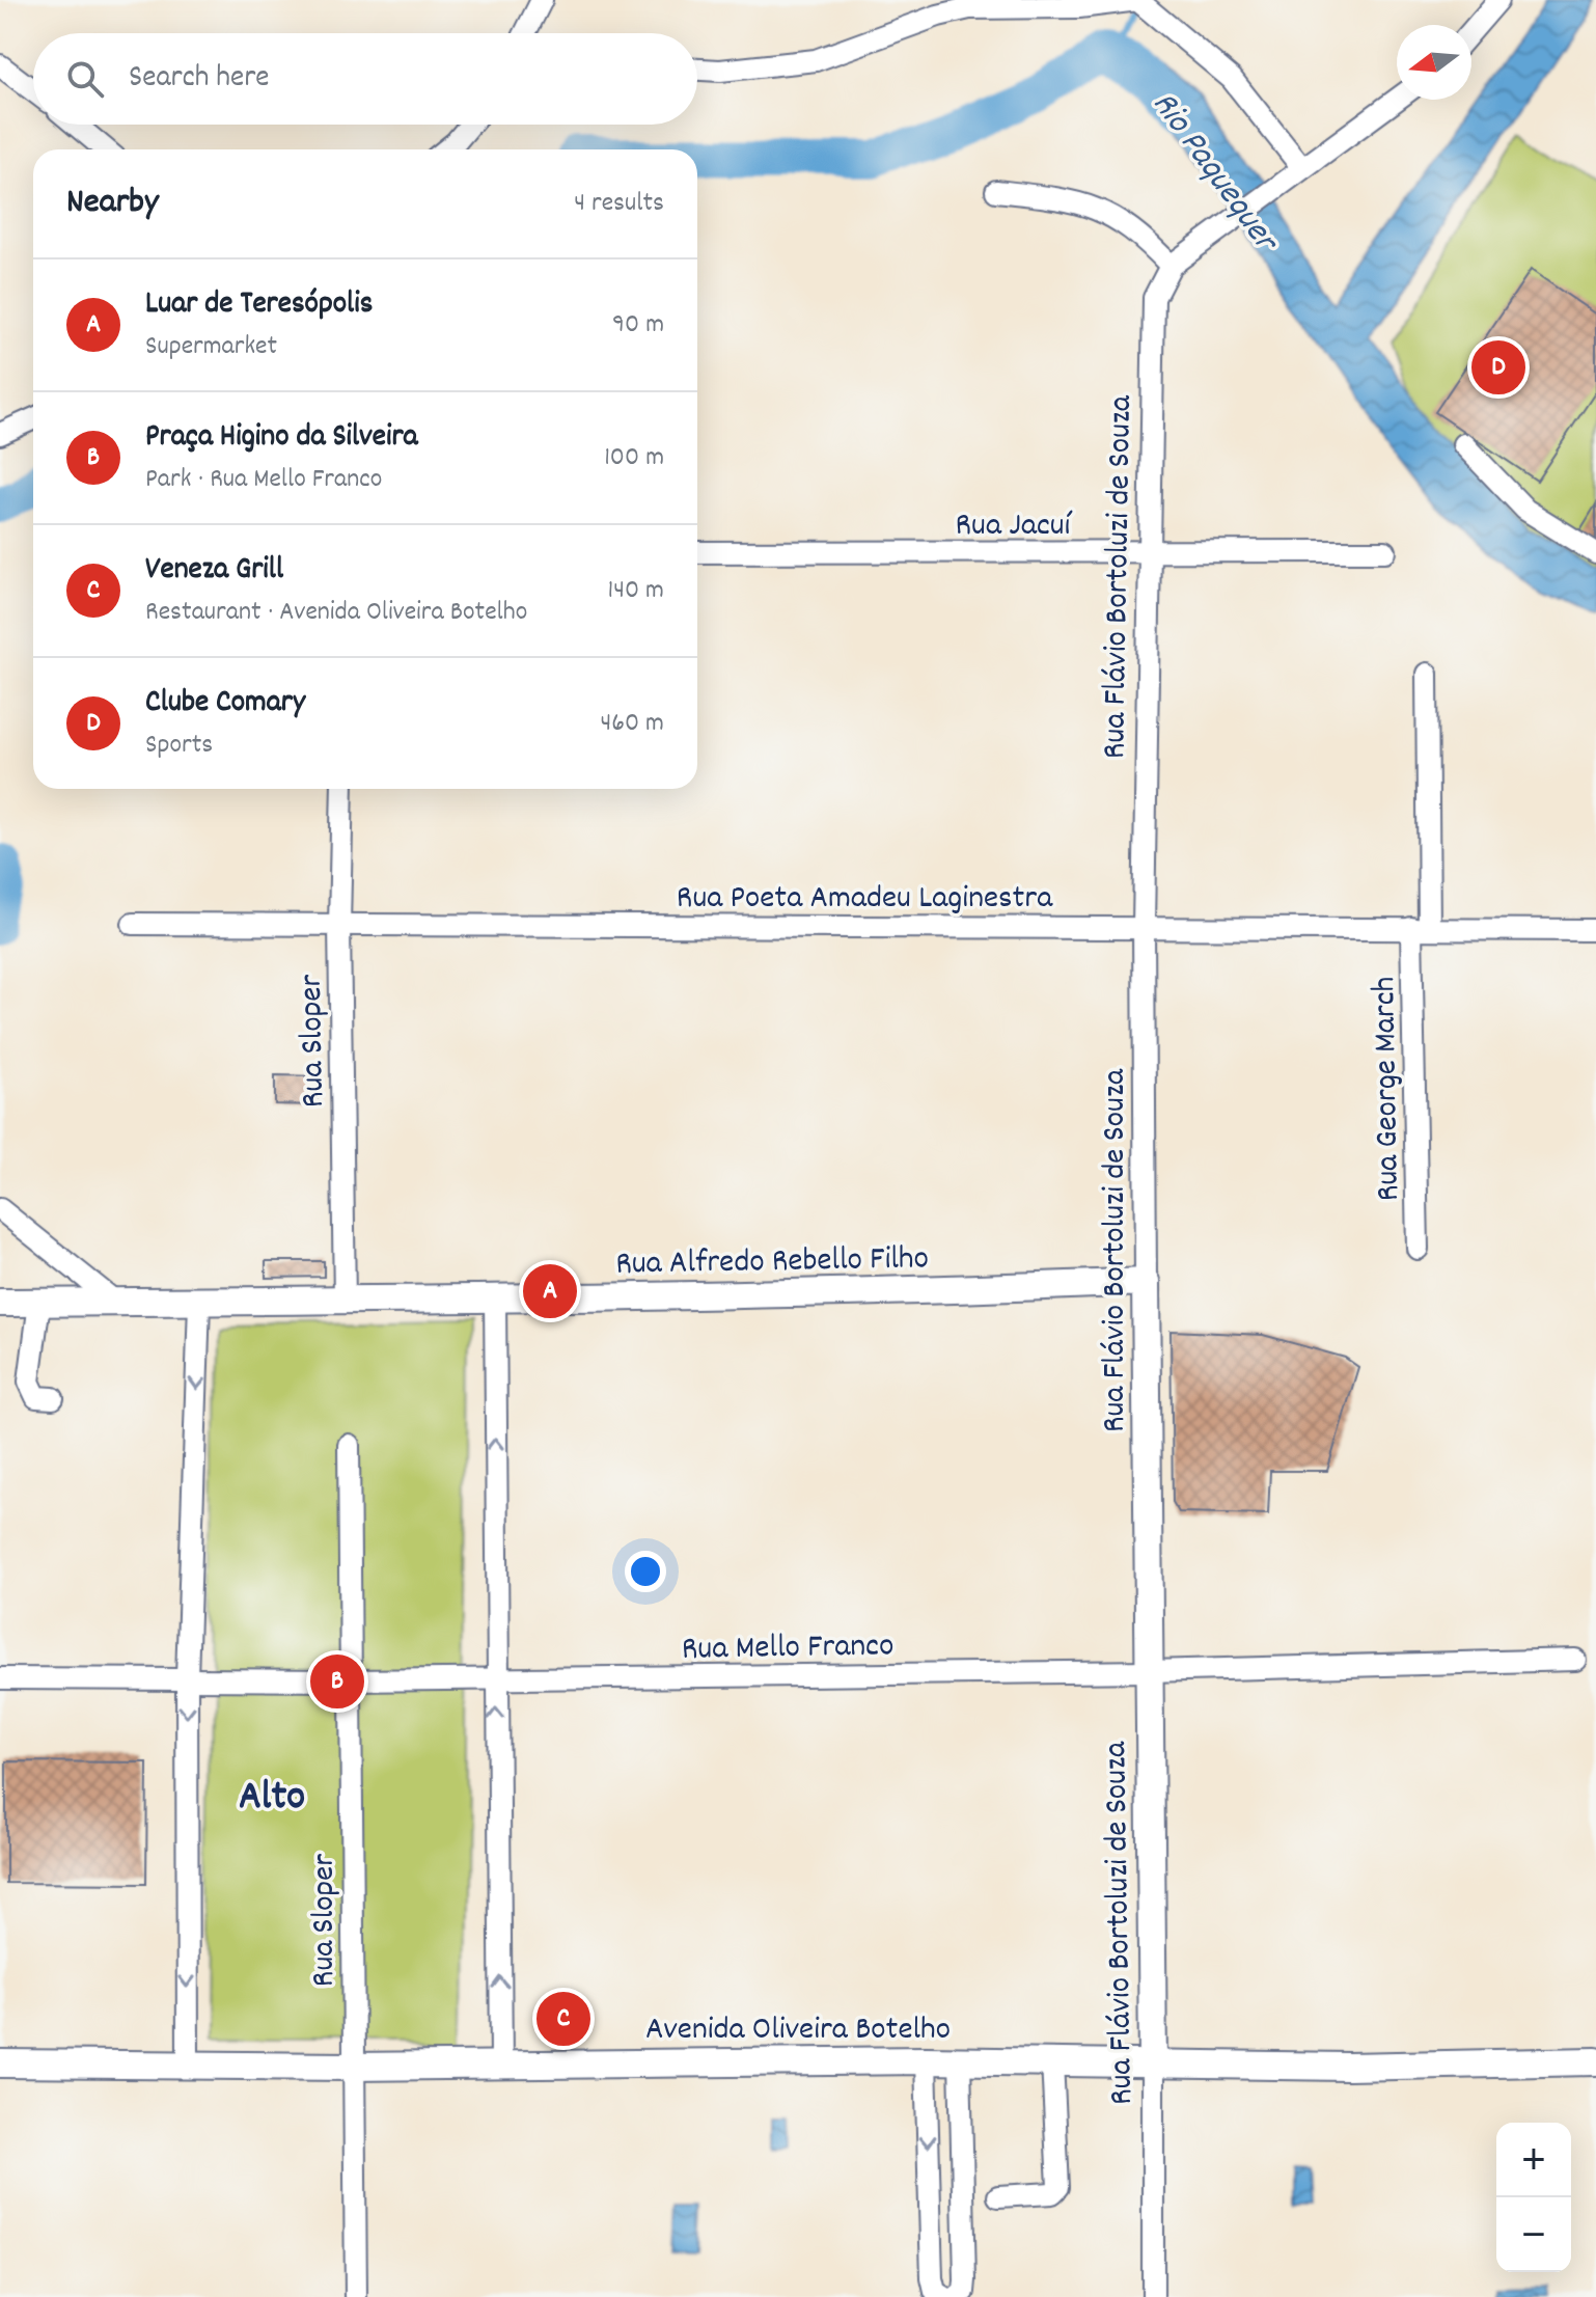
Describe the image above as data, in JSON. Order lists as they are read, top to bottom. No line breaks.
{"streets":{"main road":["Rua Flávio Bortoluzi de Souza","Rua Alfredo Rebello Filho","Avenida Oliveira Botelho"],"street":["Rua Jacuí","Rua Poeta Amadeu Laginestra","Rua Sloper","Rua George March","Rua Mello Franco"]},"crossings":[["Rua Jacuí","Rua Flávio Bortoluzi de Souza"],["Rua Flávio Bortoluzi de Souza","Rua Poeta Amadeu Laginestra"],["Rua Flávio Bortoluzi de Souza","Rua Alfredo Rebello Filho"],["Rua Flávio Bortoluzi de Souza","Rua Mello Franco"],["Rua Flávio Bortoluzi de Souza","Avenida Oliveira Botelho"],["Rua Poeta Amadeu Laginestra","Rua Sloper"],["Rua Poeta Amadeu Laginestra","Rua George March"],["Rua Sloper","Rua Alfredo Rebello Filho"],["Rua Sloper","Rua Mello Franco"],["Rua Sloper","Avenida Oliveira Botelho"]],"districts":["Alto"],"water":["Rio Paquequer"],"north":"left","page":{"search":"Search here","heading":["Nearby","4 results"],"list":[{"mark":"A","name":"Luar de Teresópolis","note":"Supermarket","value":"90 m"},{"mark":"B","name":"Praça Higino da Silveira","note":"Park · Rua Mello Franco","value":"100 m"},{"mark":"C","name":"Veneza Grill","note":"Restaurant · Avenida Oliveira Botelho","value":"140 m"},{"mark":"D","name":"Clube Comary","note":"Sports","value":"460 m"}],"pins":["D","A","B","C"],"map_buttons":["+","−"]}}
